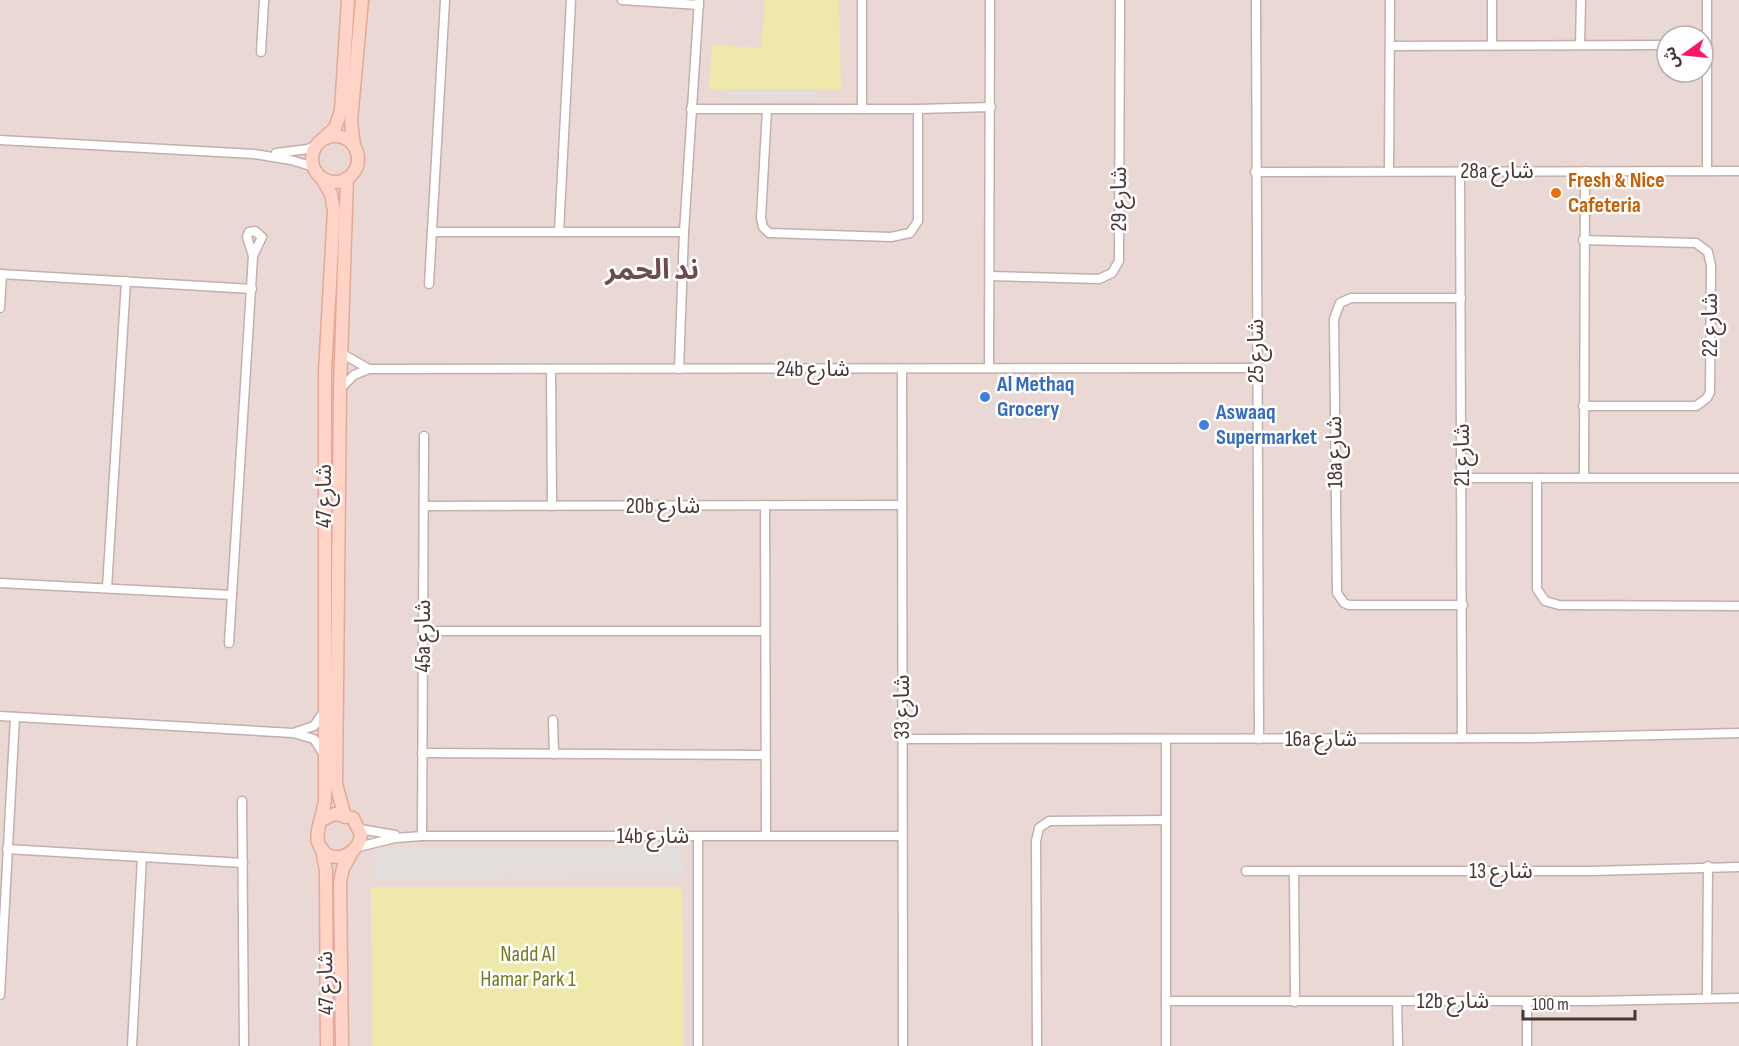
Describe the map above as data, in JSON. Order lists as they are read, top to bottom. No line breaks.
{"streets":{"street":["28a شارع","شارع 29","شارع 22","شارع 25","24b شارع","18a شارع","شارع 21","شارع 47","20b شارع","45a شارع","شارع 33","16a شارع","14b شارع","شارع 13","12b شارع"]},"crossings":[["28a شارع","شارع 25"],["28a شارع","شارع 21"],["شارع 25","24b شارع"],["شارع 25","16a شارع"],["24b شارع","شارع 47"],["24b شارع","شارع 33"],["18a شارع","شارع 21"],["شارع 21","16a شارع"],["شارع 47","14b شارع"],["20b شارع","45a شارع"],["20b شارع","شارع 33"],["45a شارع","14b شارع"],["شارع 33","16a شارع"],["شارع 33","14b شارع"]],"districts":["ند الحمر"],"parks":["Nadd Al Hamar Park 1"],"places":["Fresh & Nice Cafeteria","Al Methaq Grocery","Aswaaq Supermarket"],"scale_bar":"100 m","north":"left"}
